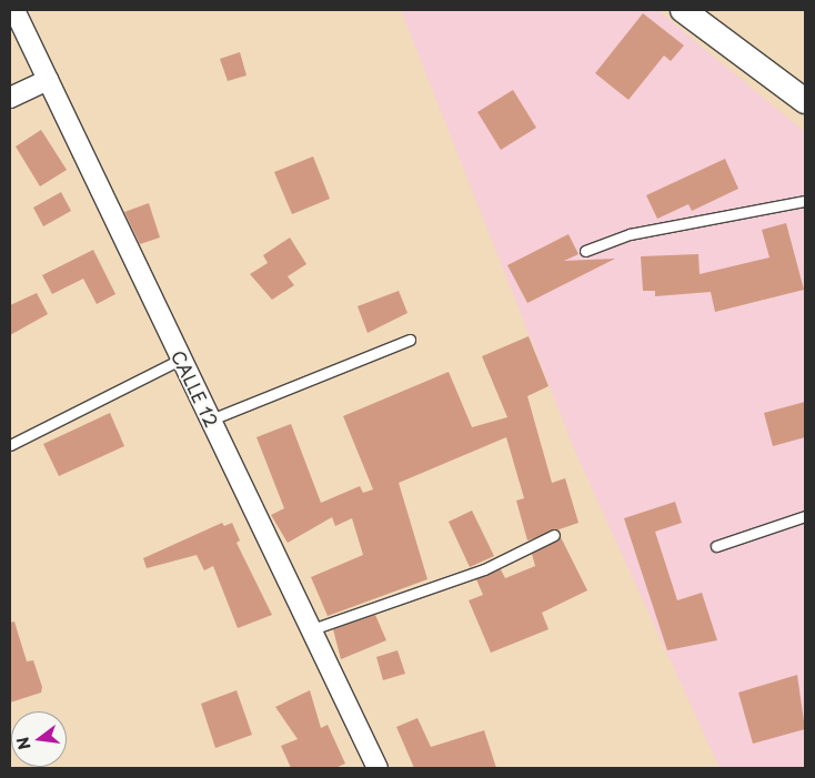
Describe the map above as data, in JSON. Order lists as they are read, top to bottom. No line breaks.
{"streets":{"street":["CALLE 12"]},"north":"left"}
